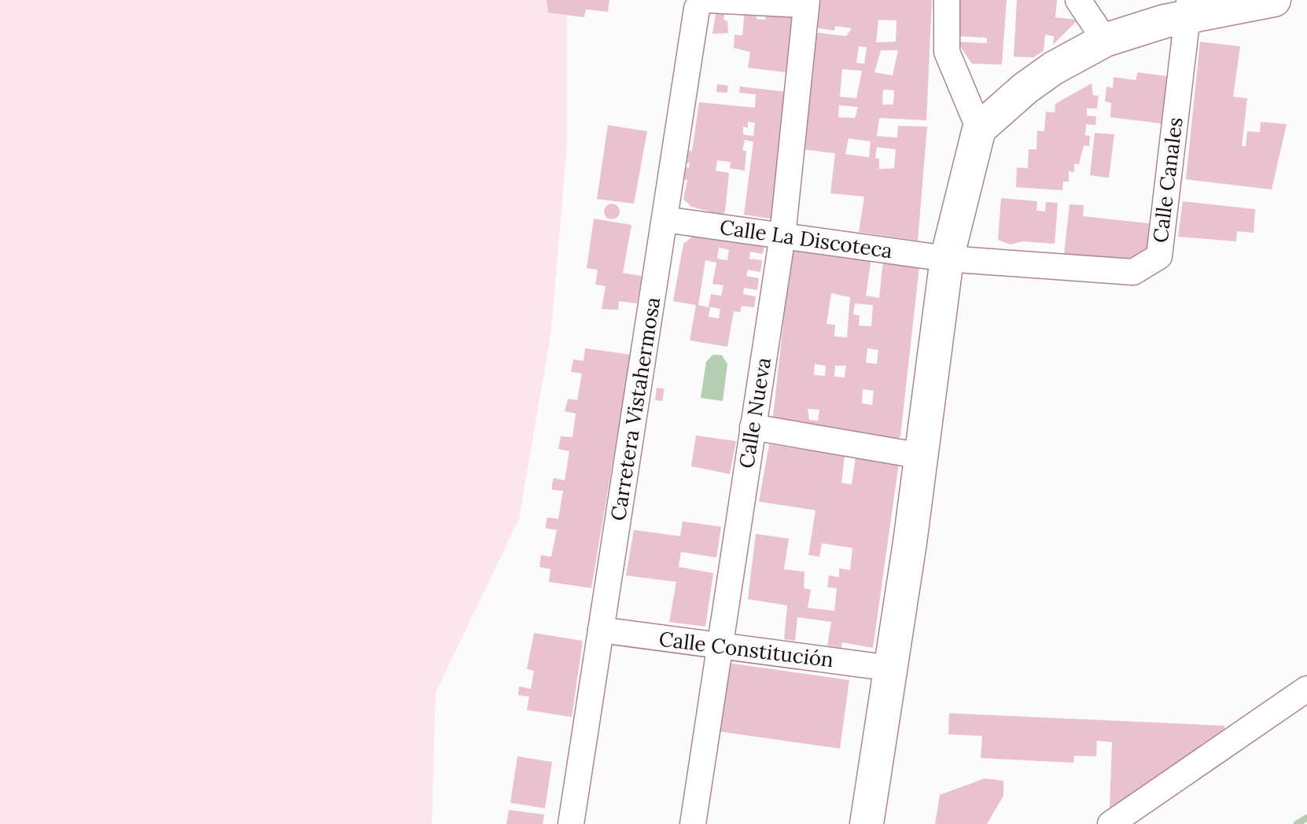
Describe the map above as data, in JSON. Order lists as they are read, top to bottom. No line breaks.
{"streets":{"street":["Calle Canales","Calle La Discoteca","Carretera Vistahermosa","Calle Nueva","Calle Constitución"]},"crossings":[["Calle Canales","Calle La Discoteca"],["Calle La Discoteca","Carretera Vistahermosa"],["Calle La Discoteca","Calle Nueva"],["Carretera Vistahermosa","Calle Nueva"],["Carretera Vistahermosa","Calle Constitución"],["Calle Nueva","Calle Constitución"]]}
